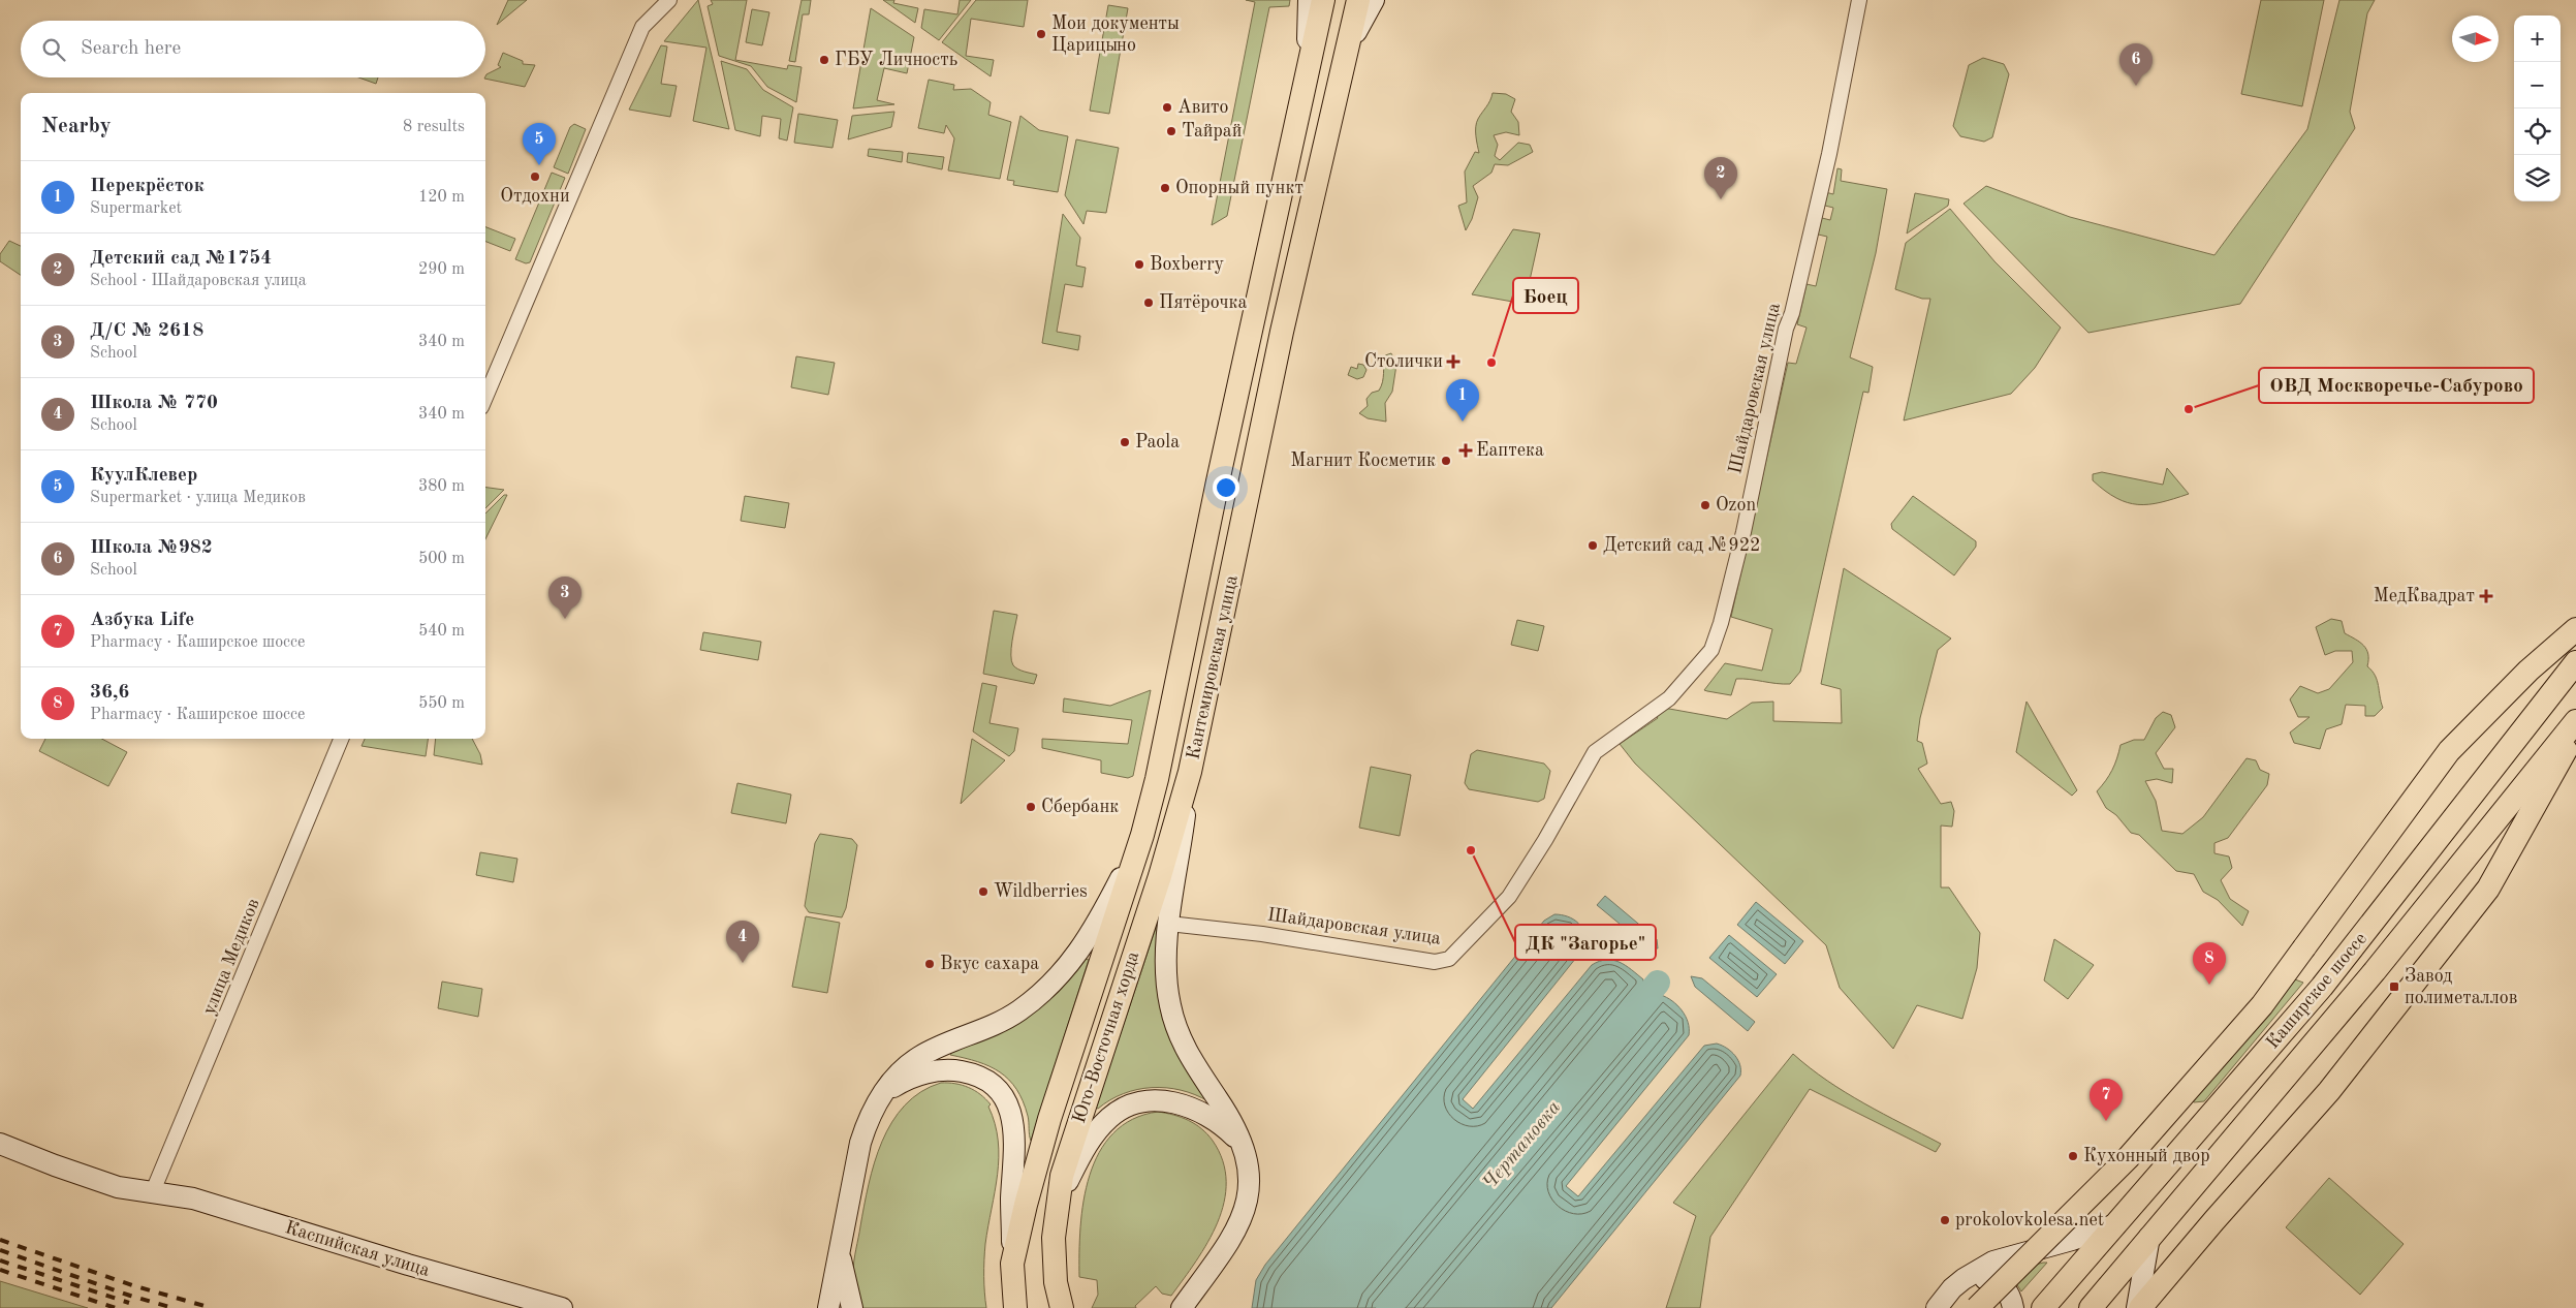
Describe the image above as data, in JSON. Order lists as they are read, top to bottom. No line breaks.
{"streets":{"main road":["Кантемировская улица","Каширское шоссе","Юго-Восточная хорда","Каспийская улица"],"street":["Шайдаровская улица","улица Медиков"]},"crossings":[["Шайдаровская улица","Кантемировская улица"],["Кантемировская улица","Юго-Восточная хорда"],["улица Медиков","Каспийская улица"]],"water":["Чертановка"],"places":{"other":["Мои документы Царицыно","ГБУ Личность","Авито","Тайрай","Отдохни","Опорный пункт","Boxberry","Пятёрочка","Боец","ОВД Москворечье-Сабурово","Paola","Магнит Косметик","Ozon","Детский сад №922","Сбербанк","ДК \"Загорье\"","Wildberries","Вкус сахара","Кухонный двор","prokolovkolesa.net"],"health":["Столички","Еаптека","МедКвадрат"],"transit":["Завод полиметаллов"]},"north":"right","page":{"map_buttons":["+","−"],"search":"Search here","pins":["6","5","2","1","3","4","8","7"],"heading":["Nearby","8 results"],"list":[{"mark":"1","name":"Перекрёсток","note":"Supermarket","value":"120 m"},{"mark":"2","name":"Детский сад №1754","note":"School · Шайдаровская улица","value":"290 m"},{"mark":"3","name":"Д/C № 2618","note":"School","value":"340 m"},{"mark":"4","name":"Школа № 770","note":"School","value":"340 m"},{"mark":"5","name":"КуулКлевер","note":"Supermarket · улица Медиков","value":"380 m"},{"mark":"6","name":"Школа №982","note":"School","value":"500 m"},{"mark":"7","name":"Азбука Life","note":"Pharmacy · Каширское шоссе","value":"540 m"},{"mark":"8","name":"36,6","note":"Pharmacy · Каширское шоссе","value":"550 m"}]}}
